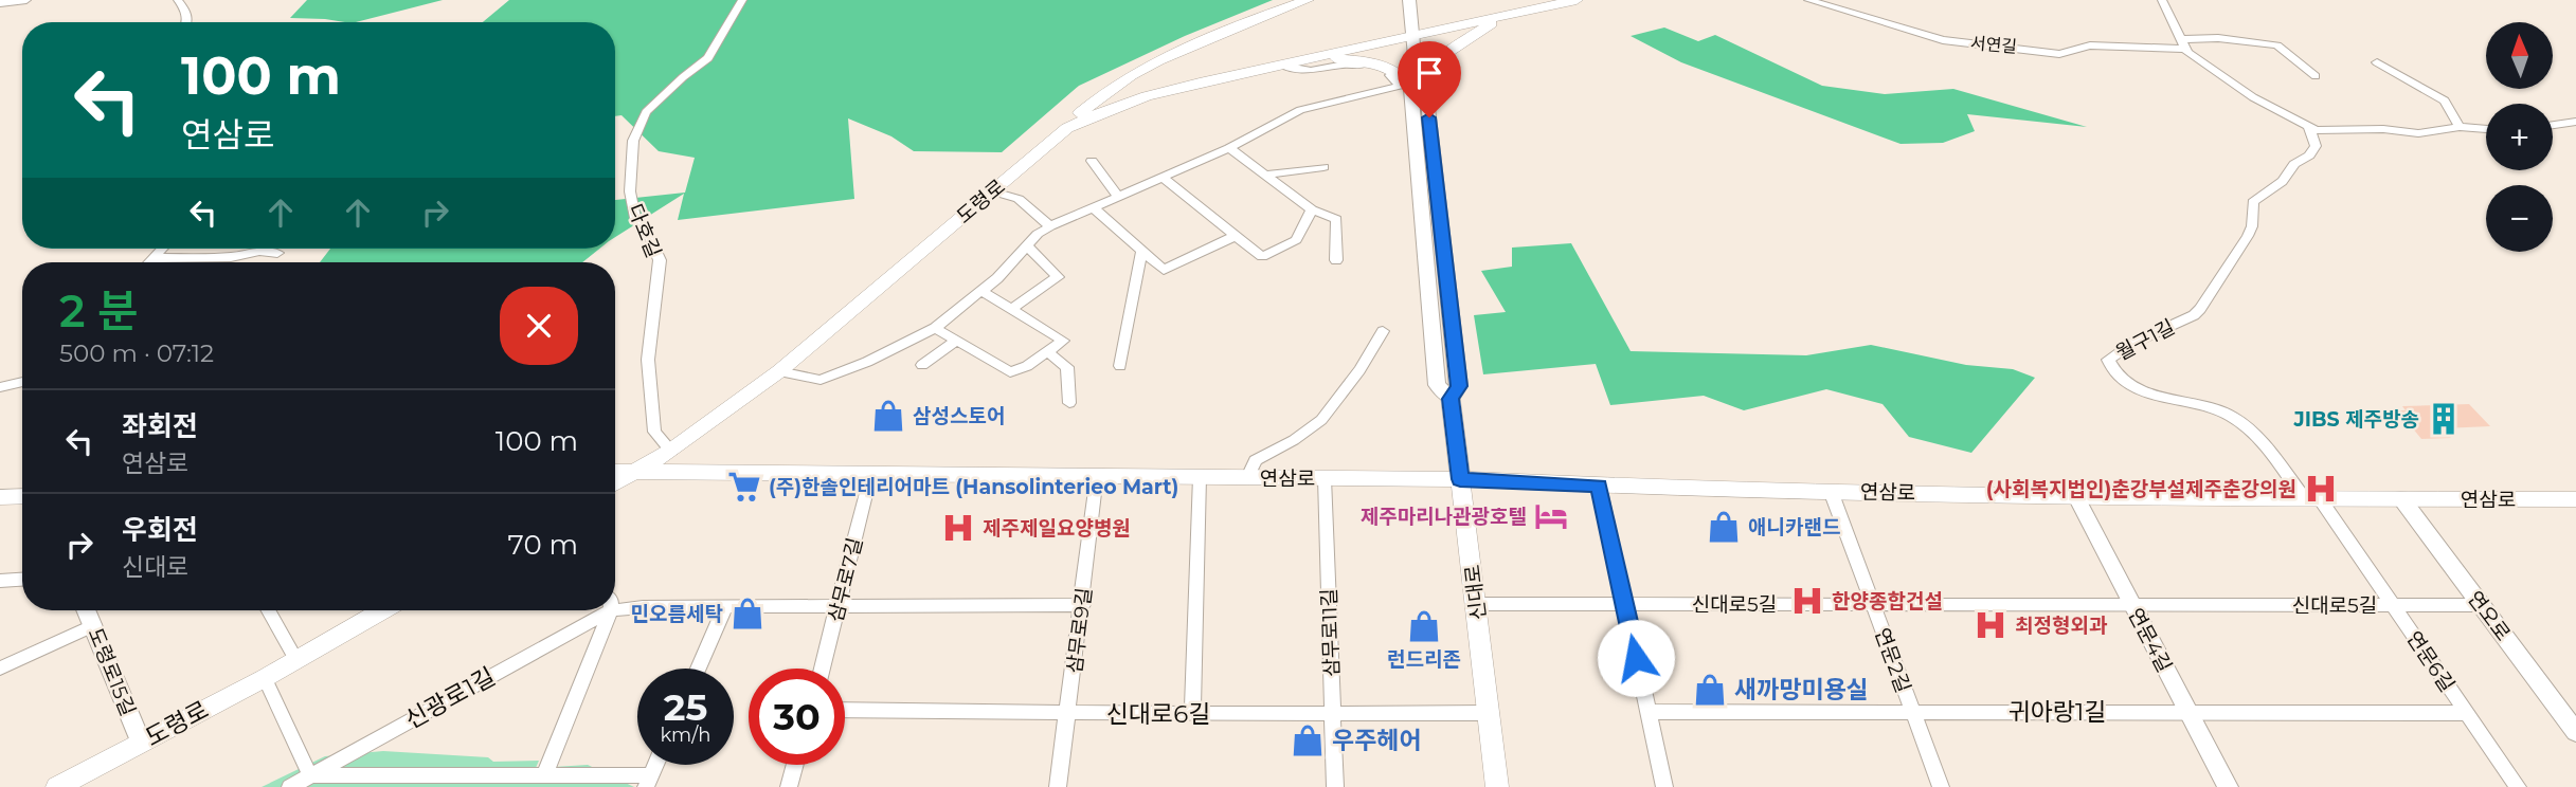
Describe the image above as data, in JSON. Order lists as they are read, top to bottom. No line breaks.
{"streets":{"main road":["도령로","연삼로","신대로"],"street":["서연길","다호길","월구1길","삼무로7길","신대로5길","연오로","삼무로9길","삼무로11길","연문4길","연문2길","연문6길","도령로15길","신광로1길","귀아랑1길","신대로6길"]},"crossings":[["도령로","다호길"],["도령로","연삼로"],["도령로","신대로"],["도령로","도령로15길"],["월구1길","연삼로"],["월구1길","연문6길"],["연삼로","삼무로7길"],["연삼로","신대로"],["연삼로","연오로"],["연삼로","삼무로9길"],["연삼로","삼무로11길"],["연삼로","연문4길"],["연삼로","연문2길"],["연삼로","연문6길"],["삼무로7길","신광로1길"],["신대로","신대로5길"],["신대로","신대로6길"],["신대로5길","연오로"],["신대로5길","연문4길"],["신대로5길","연문2길"],["신대로5길","연문6길"],["삼무로9길","신광로1길"],["삼무로9길","신대로6길"],["삼무로11길","신대로6길"],["연문4길","귀아랑1길"],["연문2길","귀아랑1길"],["연문6길","귀아랑1길"]],"places":{"shop":["삼성스토어","애니카랜드","민오름세탁","런드리존","새까망미용실","우주헤어"],"building":["JIBS 제주방송"],"supermarket":["(주)한솔인테리어마트 (Hansolinterieo Mart)"],"hospital":["(사회복지법인)춘강부설제주춘강의원","제주제일요양병원","한양종합건설","최정형외과"],"hotel":["제주마리나관광호텔"]},"north":"top","page":{"map_buttons":["+","−"],"turn":["100 m","연삼로"],"heading":["2 분","500 m · 07:12"],"list":[{"name":"좌회전","note":"연삼로","value":"100 m"},{"name":"우회전","note":"신대로","value":"70 m"}],"speed":"25 km/h","limit":"30"}}
